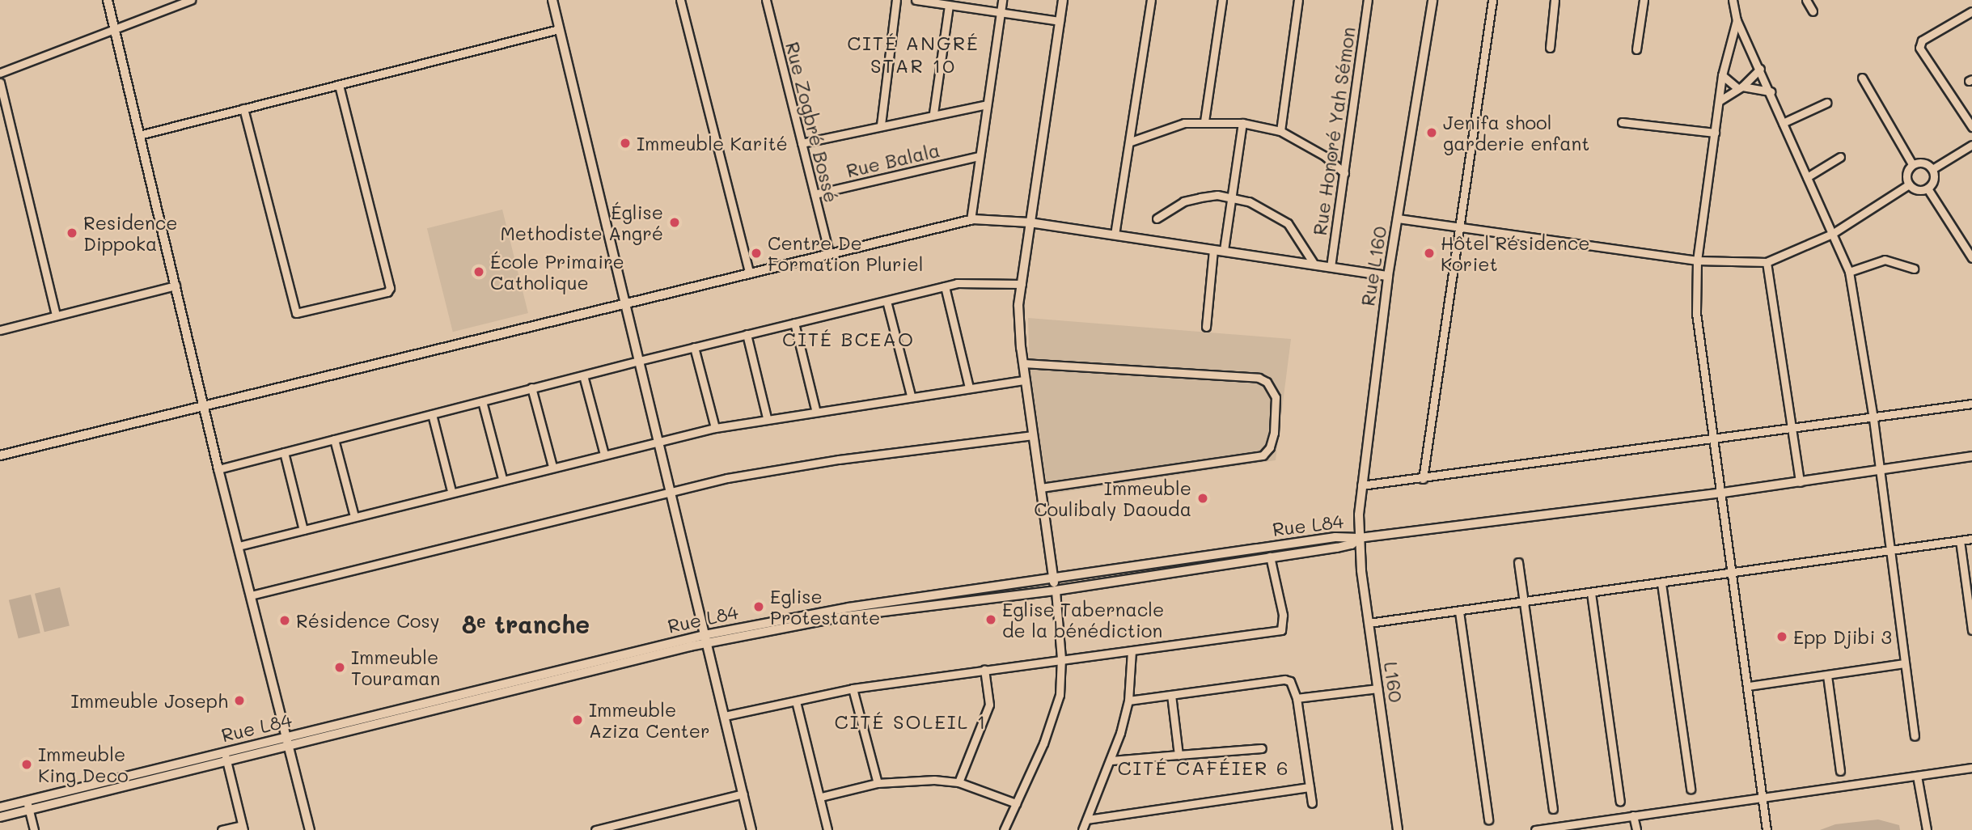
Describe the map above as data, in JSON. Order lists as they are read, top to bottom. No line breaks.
{"streets":{"street":["Rue Zogbré Bossé","Rue Honoré Yah Sémon","Rue Balala","Rue L160","Rue L84","L160"]},"crossings":[["Rue Zogbré Bossé","Rue Balala"],["Rue L160","Rue L84"],["Rue L160","L160"],["Rue L84","L160"]],"districts":["CITÉ ANGRÉ STAR 10","CITÉ BCEAO","8ᵉ tranche","CITÉ SOLEIL 1","CITÉ CAFÉIER 6"],"places":["Jenifa shool garderie enfant","Immeuble Karité","Église Methodiste Angré","Residence Dippoka","Centre De Formation Pluriel","Hôtel Résidence Koriet","École Primaire Catholique","Immeuble Coulibaly Daouda","Eglise Protestante","Eglise Tabernacle de la bénédiction","Résidence Cosy","Epp Djibi 3","Immeuble Touraman","Immeuble Joseph","Immeuble Aziza Center","Immeuble King Deco"]}
